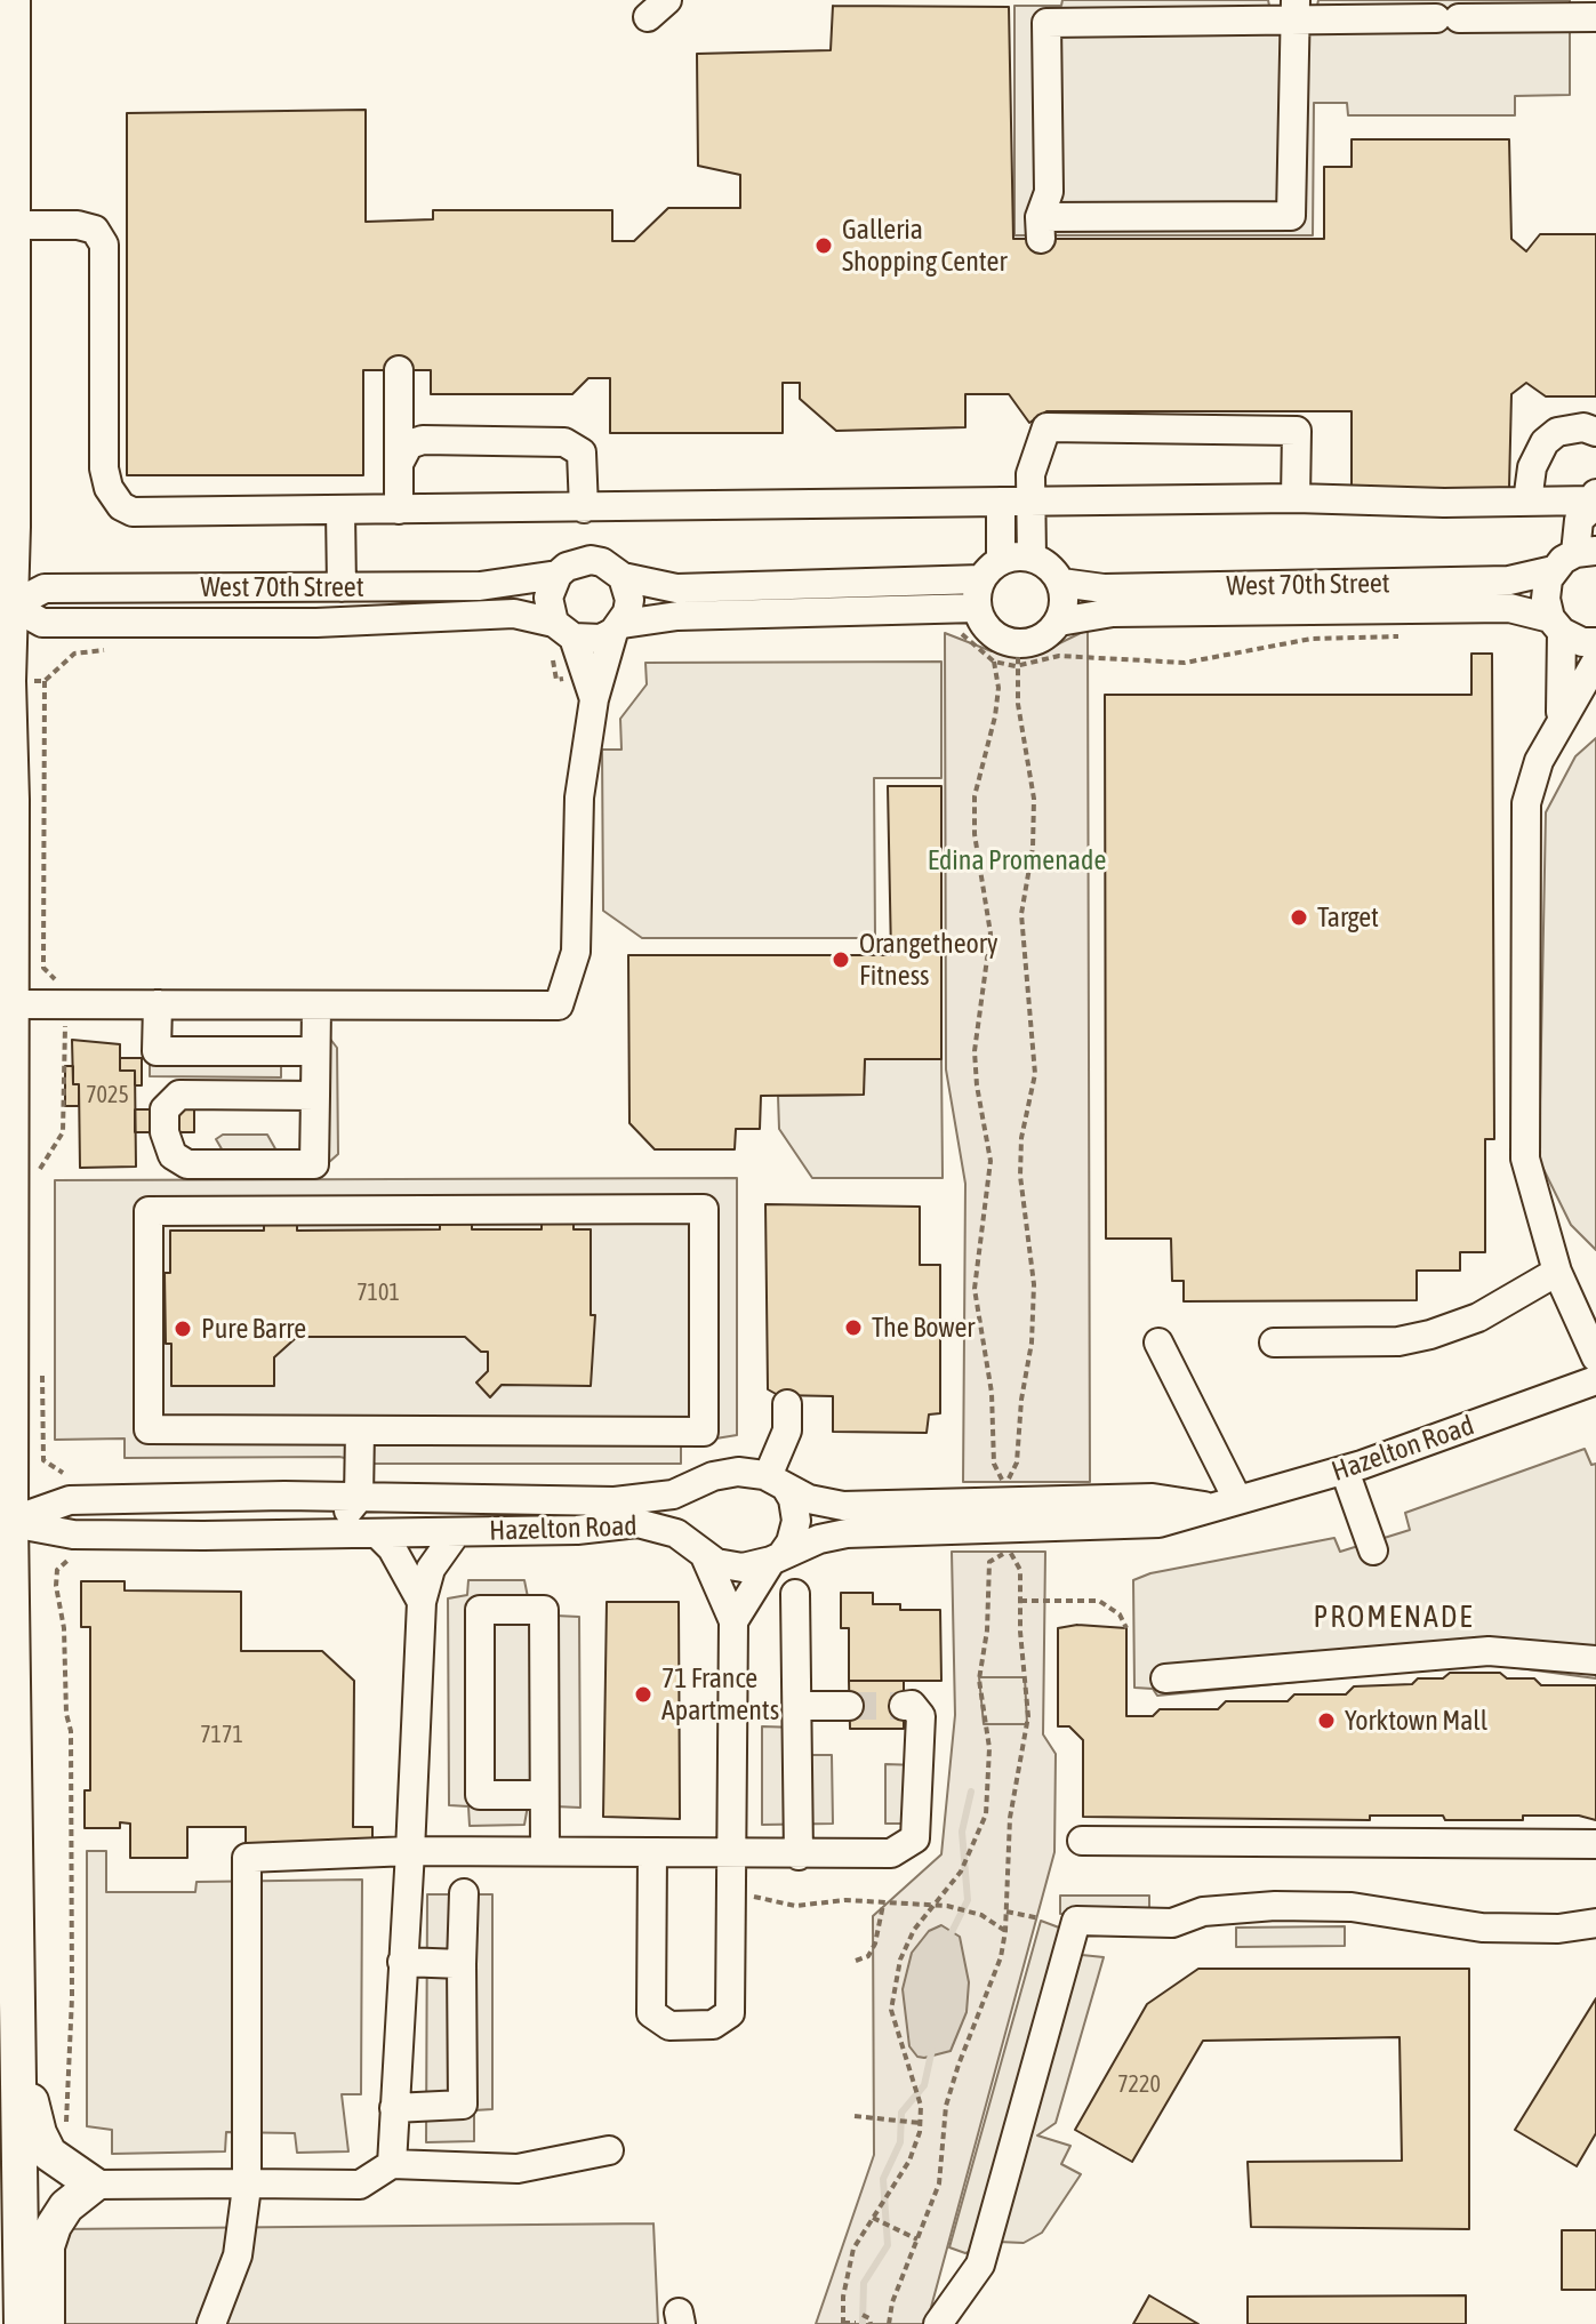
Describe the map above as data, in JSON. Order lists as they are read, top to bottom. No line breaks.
{"streets":{"street":["West 70th Street","Hazelton Road"]},"districts":["PROMENADE"],"parks":["Edina Promenade"],"places":["Galleria Shopping Center","Target","Orangetheory Fitness","The Bower","Pure Barre","71 France Apartments","Yorktown Mall"],"house_numbers":["7025","7101","7171","7220"]}
